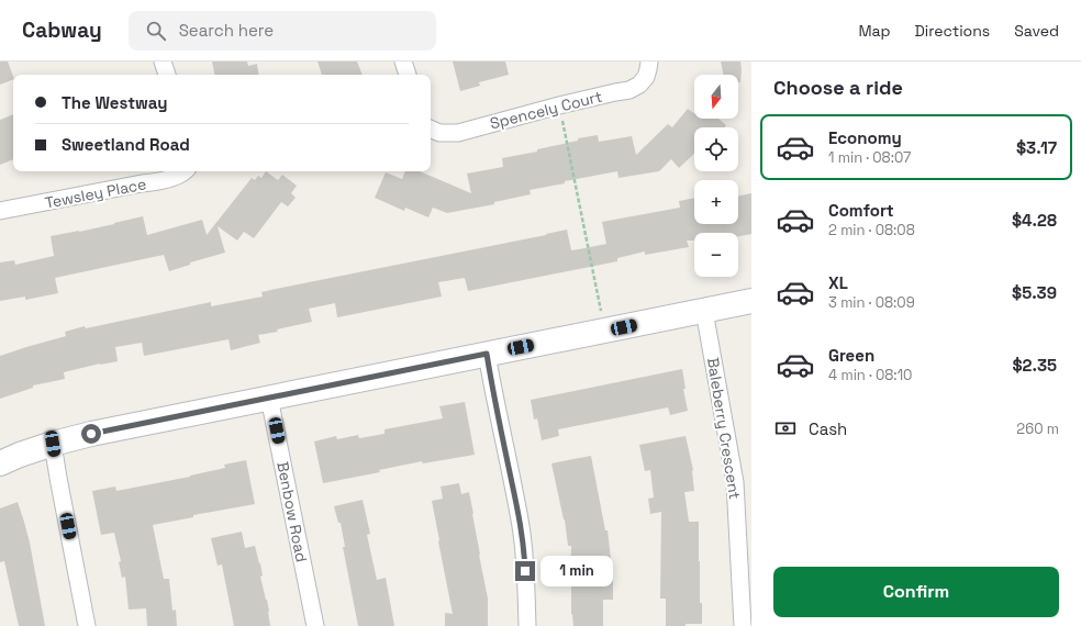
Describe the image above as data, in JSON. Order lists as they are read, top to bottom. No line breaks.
{"streets":{"street":["Spencely Court","Tewsley Place","Baleberry Crescent","Benbow Road"]},"north":"bottom","page":{"header":"Cabway","search":"Search here","nav":["Map","Directions","Saved"],"heading":"Choose a ride","map_buttons":["+","−"],"banner":["The Westway","Sweetland Road"],"list":[{"name":"Economy","note":"1 min · 08:07","value":"$3.17"},{"name":"Comfort","note":"2 min · 08:08","value":"$4.28"},{"name":"XL","note":"3 min · 08:09","value":"$5.39"},{"name":"Green","note":"4 min · 08:10","value":"$2.35"}],"pay":["Cash","260 m"],"bubble":"1 min","buttons":"Confirm"}}
